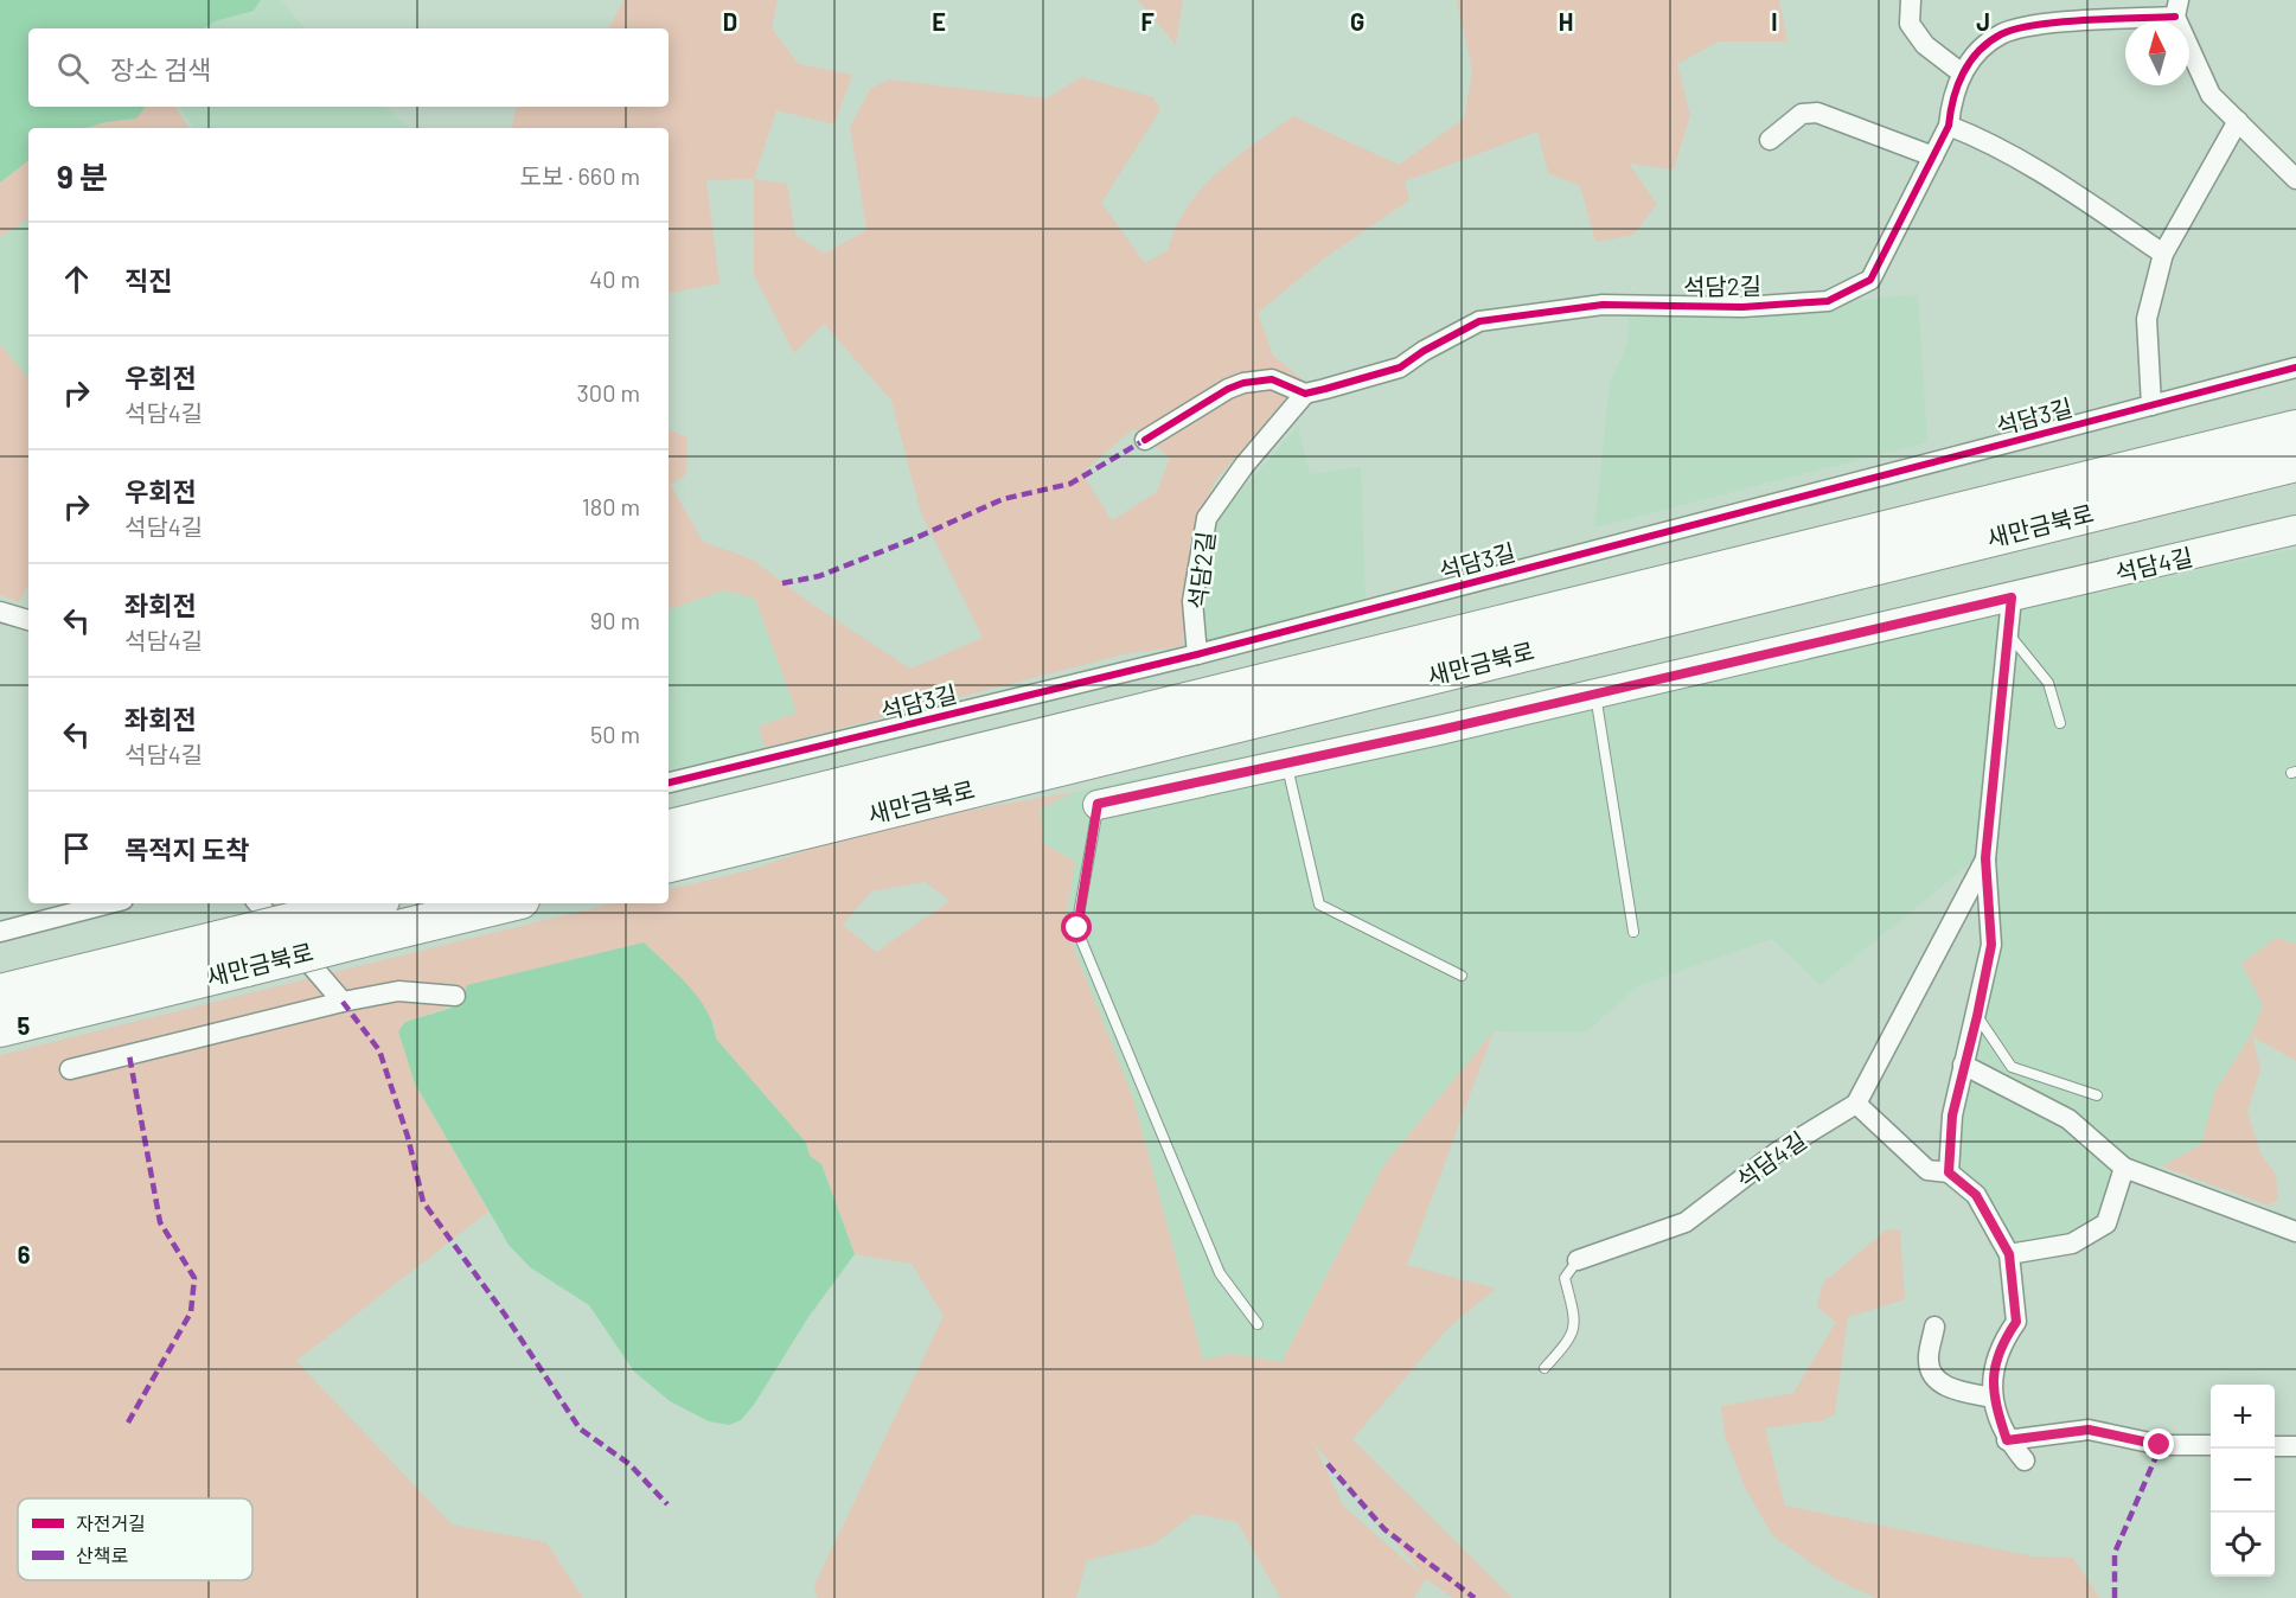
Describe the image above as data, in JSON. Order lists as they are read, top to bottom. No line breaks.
{"streets":{"highway":["새만금북로"],"street":["석담2길","석담3길","석담4길"]},"crossings":[["석담2길","석담3길"]],"legend":["자전거길","산책로"],"north":"top","page":{"search":"장소 검색","heading":["9 분","도보 · 660 m"],"list":[["직진","40 m"],["우회전","석담4길","300 m"],["우회전","석담4길","180 m"],["좌회전","석담4길","90 m"],["좌회전","석담4길","50 m"],"목적지 도착"],"map_buttons":["+","−"]},"grid":{"columns":["D","E","F","G","H","I","J"],"rows":["5","6"]}}
